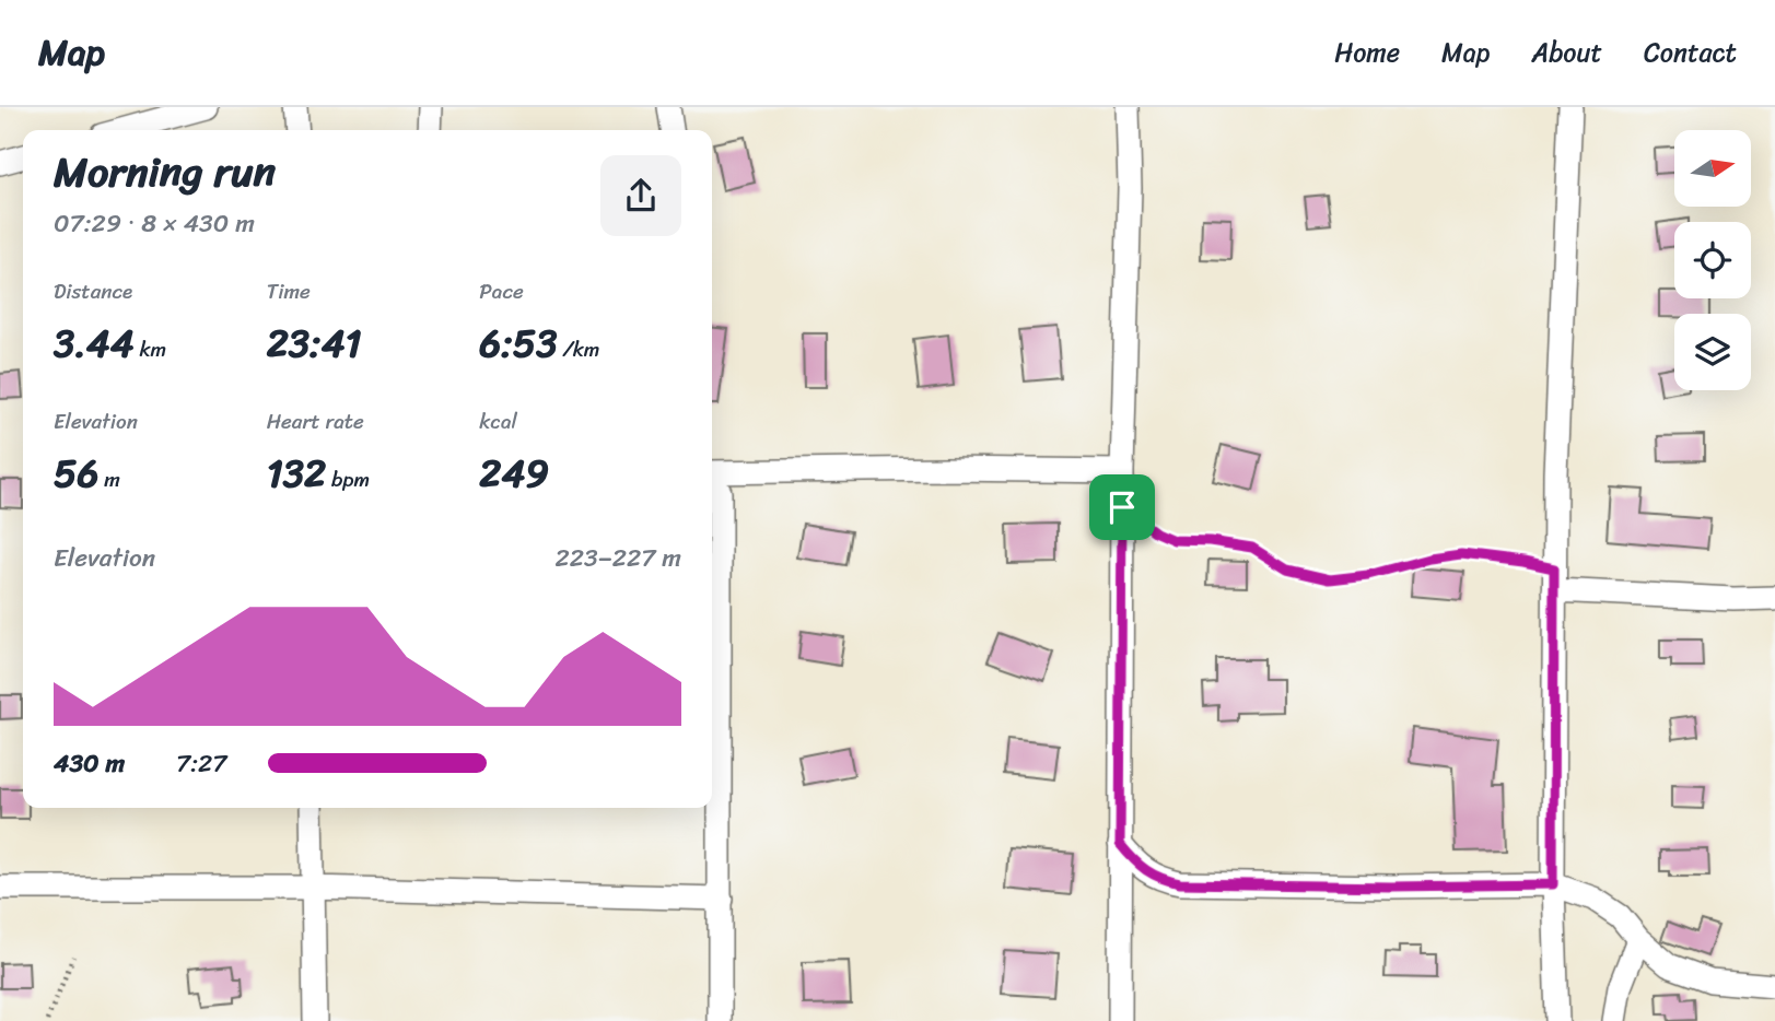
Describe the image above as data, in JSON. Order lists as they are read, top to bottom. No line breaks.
{"north":"right","page":{"header":"Map","nav":["Home","Map","About","Contact"],"heading":["Morning run","07:29 · 8 × 430 m"],"stats":[["Distance","3.44 km"],["Time","23:41"],["Pace","6:53 /km"],["Elevation","56 m"],["Heart rate","132 bpm"],["kcal","249"]],"chart":["Elevation","223–227 m"],"list":[{"name":"430 m","note":"7:27"}]}}
